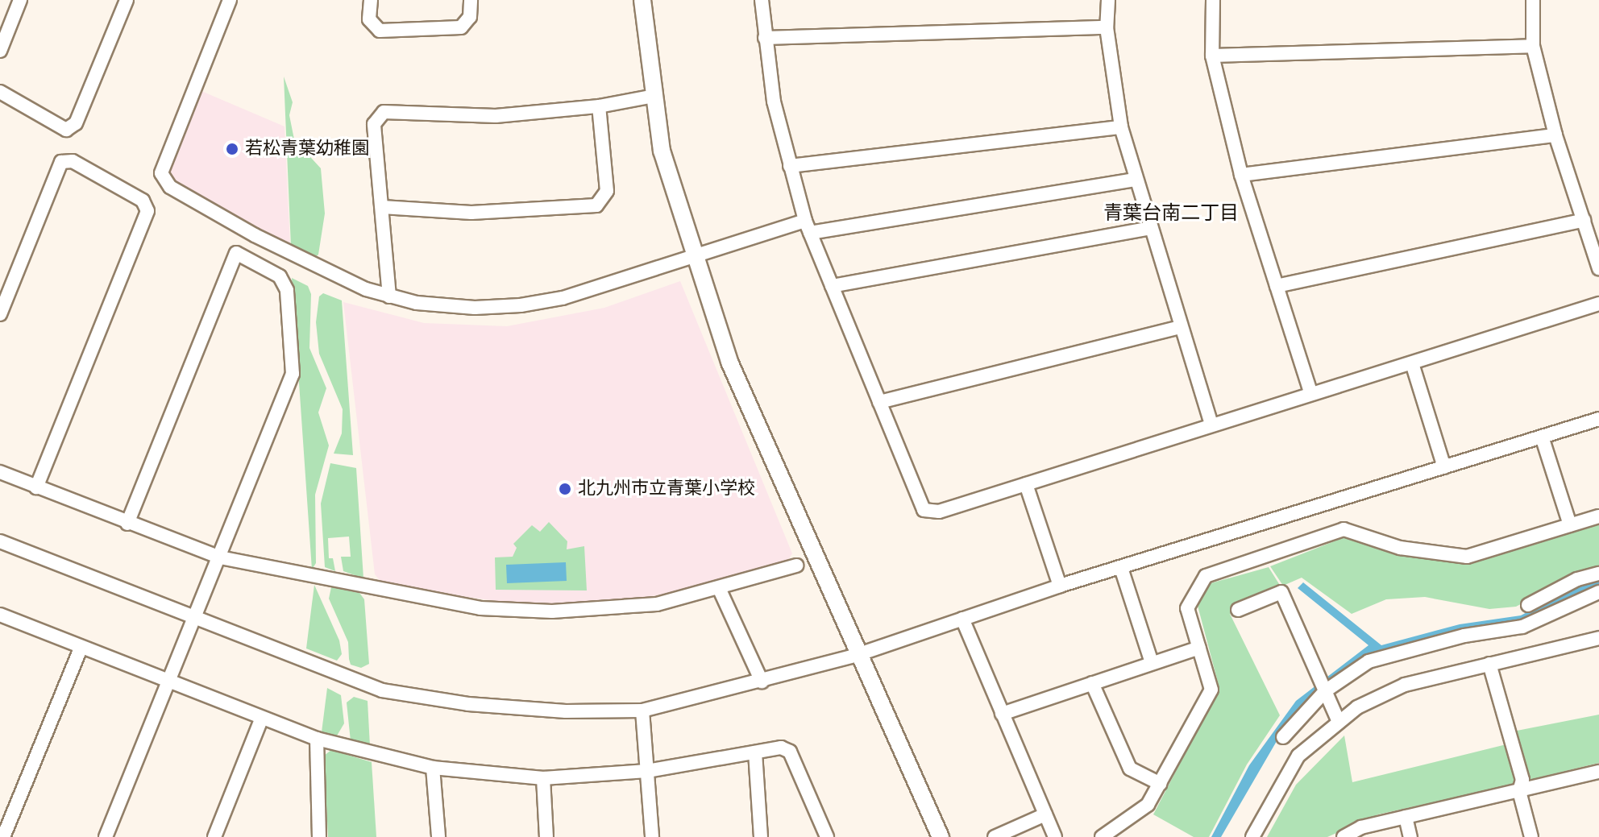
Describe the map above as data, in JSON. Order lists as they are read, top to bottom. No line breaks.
{"districts":["青葉台南二丁目"],"places":["若松青葉幼稚園","北九州市立青葉小学校"]}
